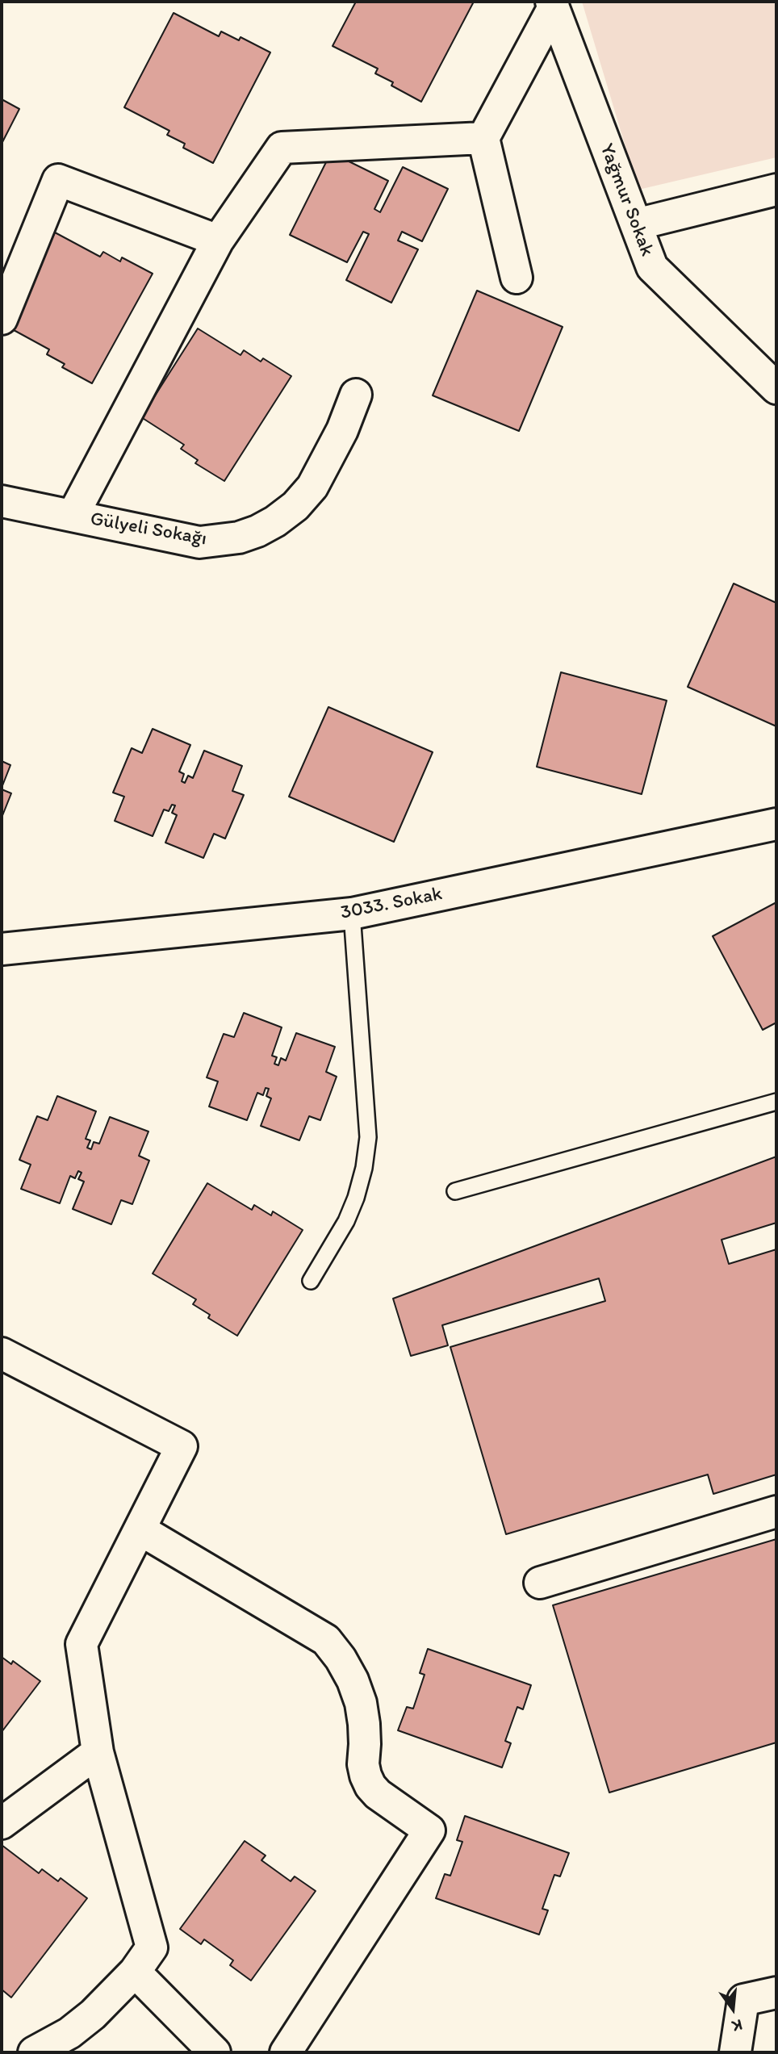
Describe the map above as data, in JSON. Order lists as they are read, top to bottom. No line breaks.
{"streets":{"street":["Yağmur Sokak","Gülyeli Sokağı","3033. Sokak"]},"north":"bottom"}
